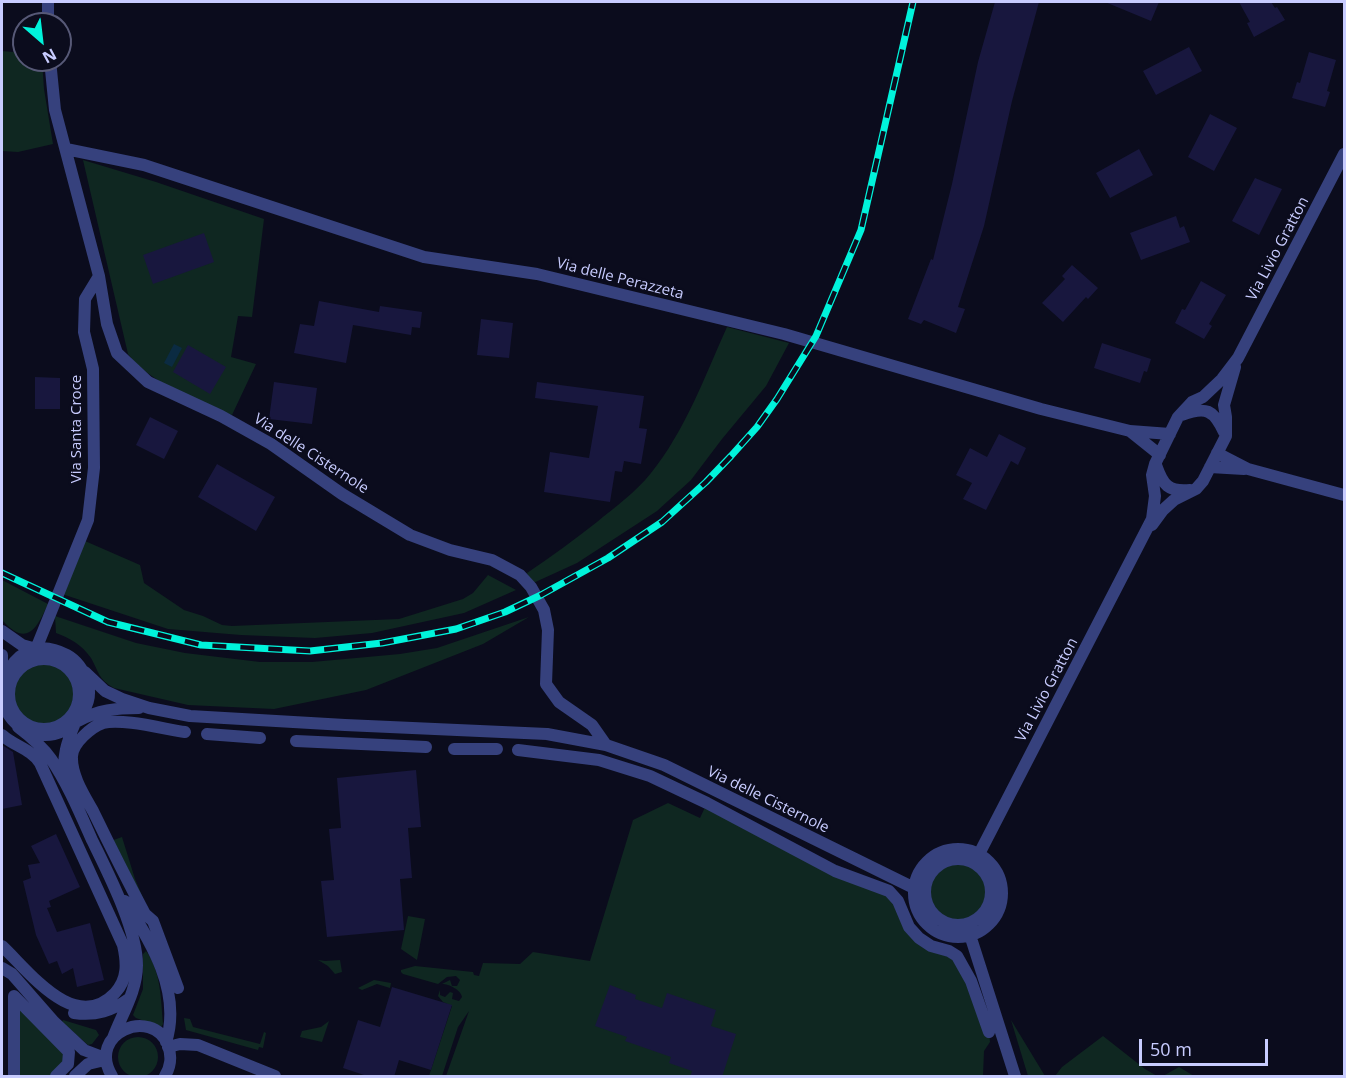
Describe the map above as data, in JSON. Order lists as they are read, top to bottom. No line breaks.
{"streets":{"street":["Via Livio Gratton","Via delle Perazzeta","Via Santa Croce","Via delle Cisternole"]},"crossings":[["Via Livio Gratton","Via delle Perazzeta"],["Via delle Perazzeta","Via delle Cisternole"],["Via Santa Croce","Via delle Cisternole"]],"scale_bar":"50 m","north":"bottom right"}
